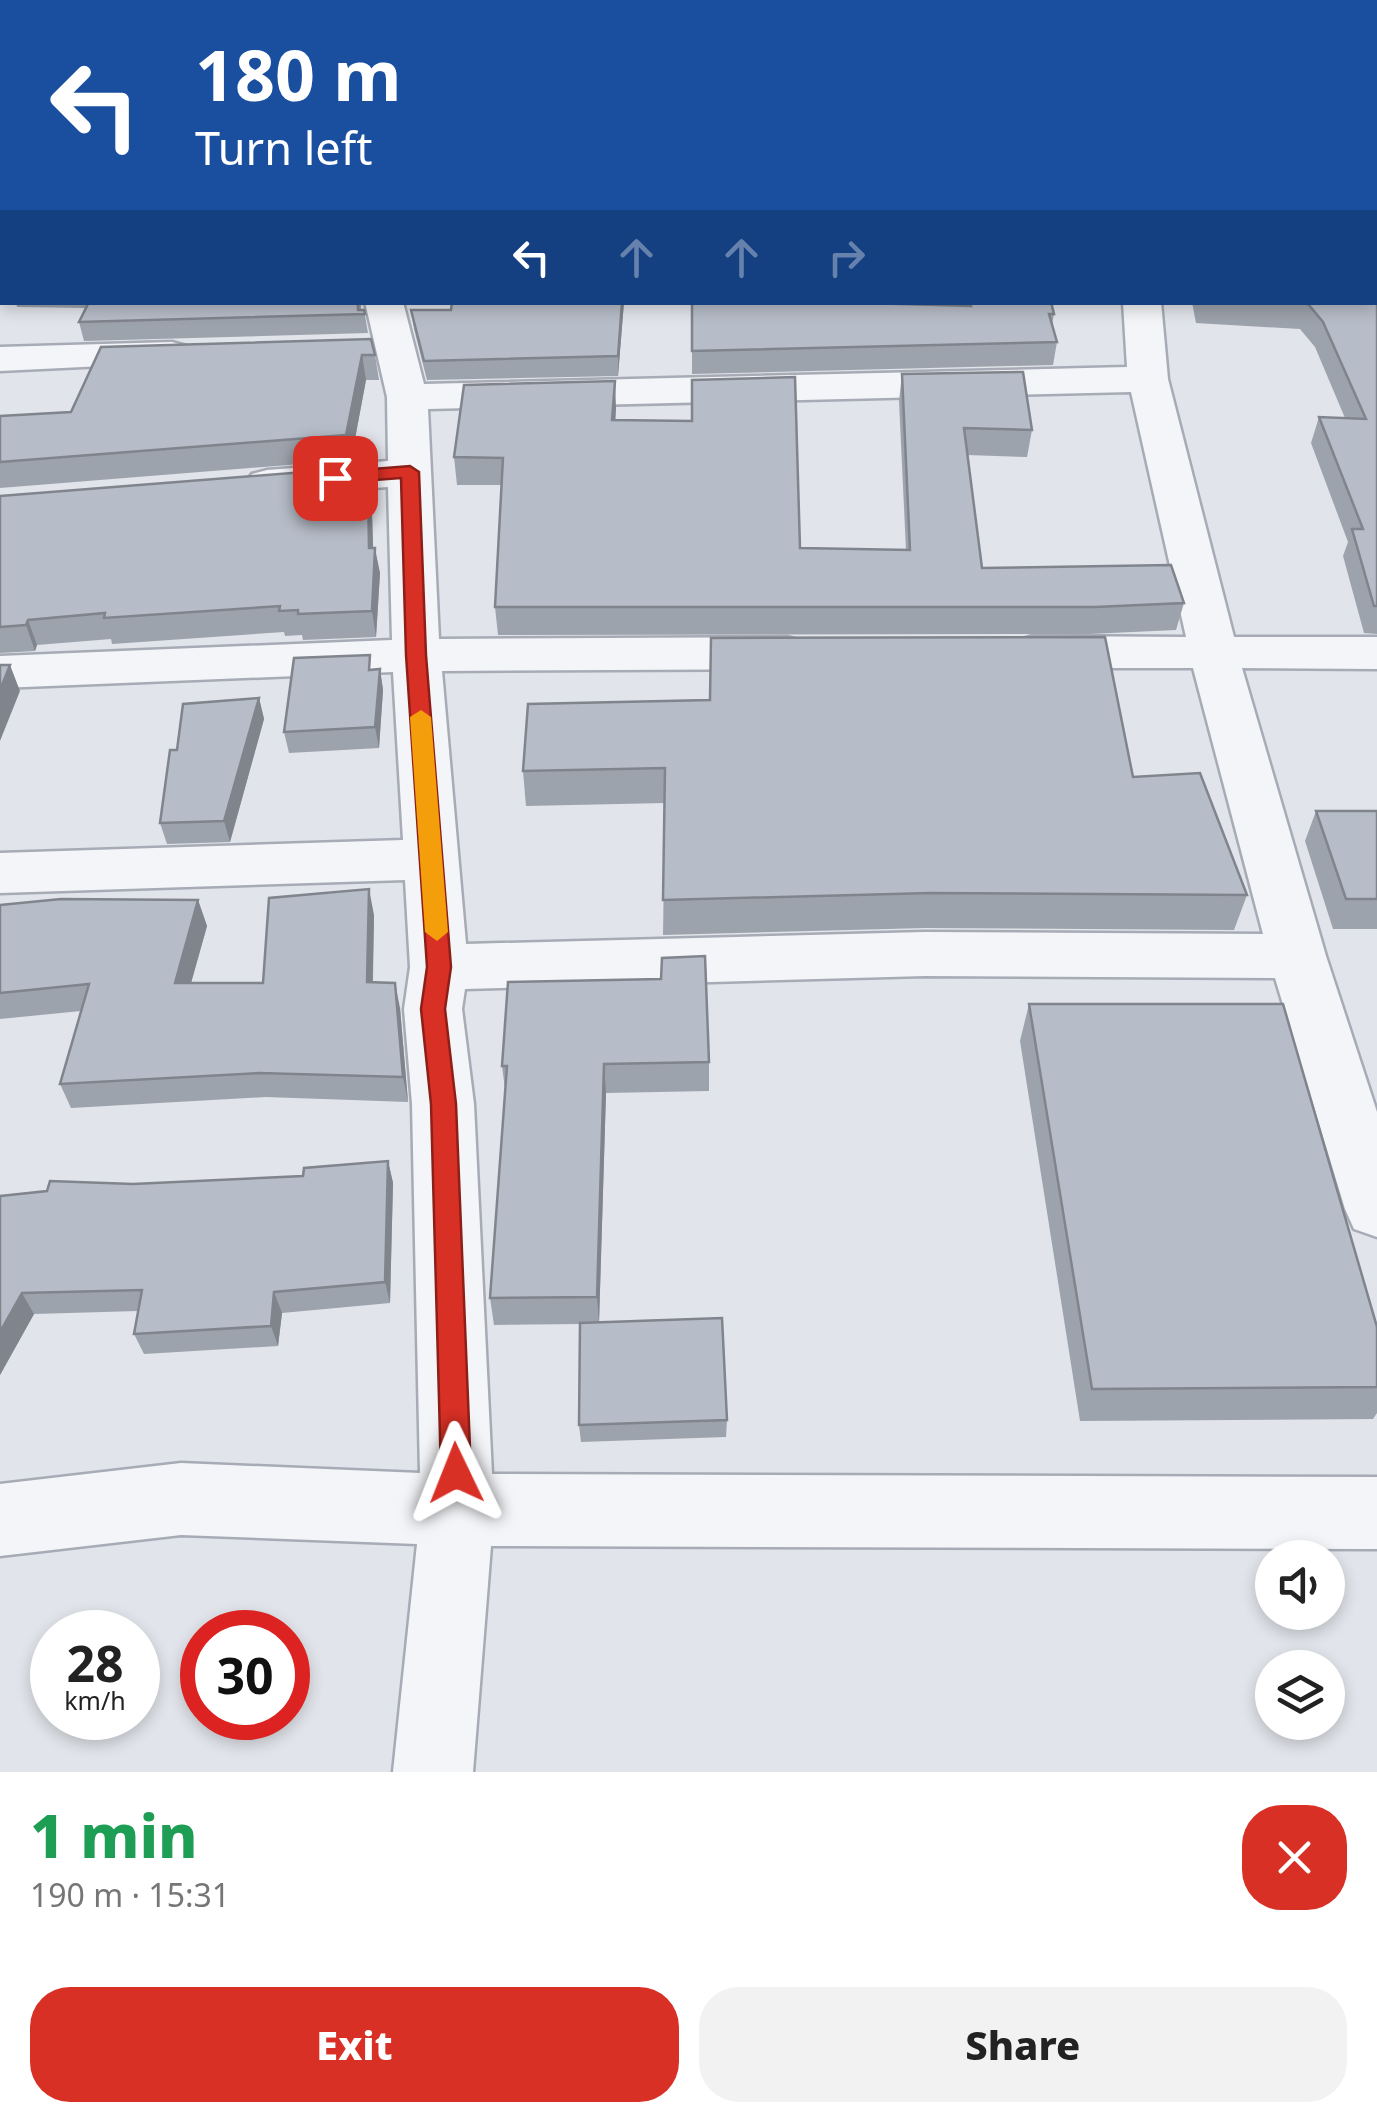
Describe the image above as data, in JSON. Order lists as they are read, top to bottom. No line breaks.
{"page":{"turn":["180 m","Turn left"],"speed":"28 km/h","limit":"30","heading":["1 min","190 m · 15:31"],"buttons":["Exit","Share"]}}
